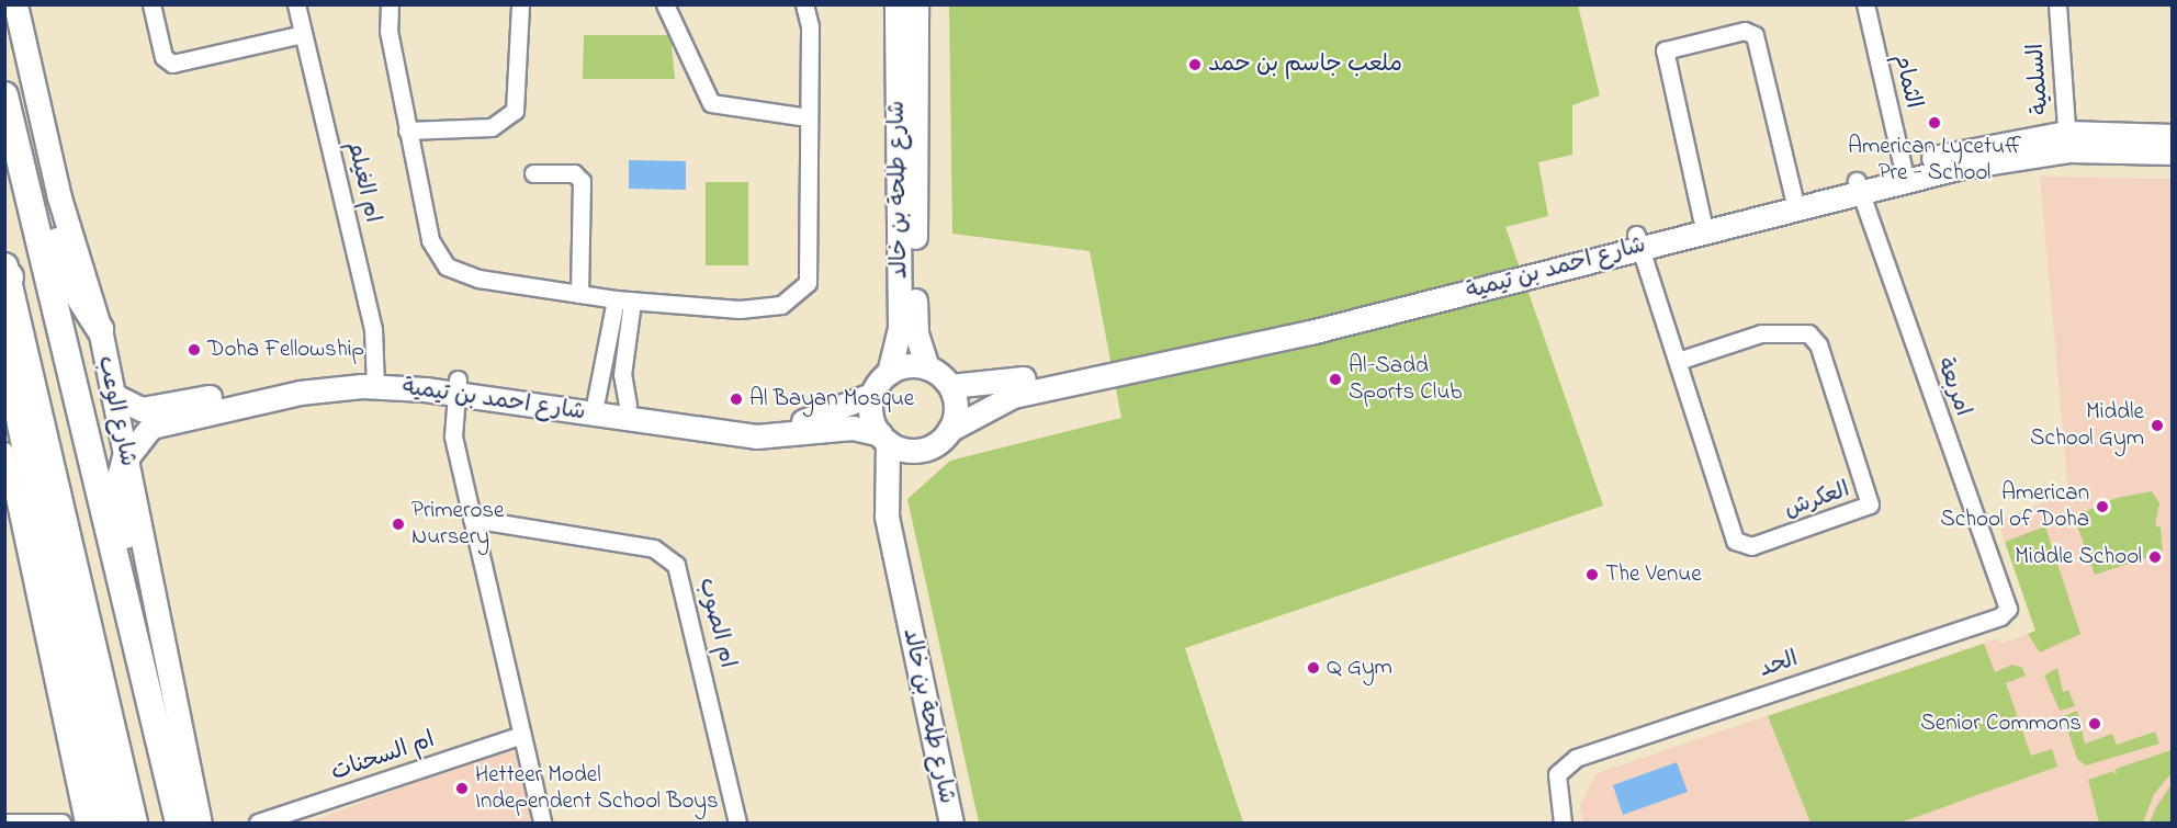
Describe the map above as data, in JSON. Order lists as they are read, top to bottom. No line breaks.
{"streets":{"main road":["شارع الوعب"],"street":["السلمية","الثمام","ام الغيلم","شارع طلحة بن خالد","شارع احمد بن تيمية","امربعة","العكرش","ام الصوب","الحد","ام السحنات"]},"crossings":[["السلمية","شارع احمد بن تيمية"],["الثمام","شارع احمد بن تيمية"],["ام الغيلم","شارع احمد بن تيمية"],["شارع طلحة بن خالد","شارع احمد بن تيمية"],["شارع احمد بن تيمية","امربعة"],["شارع احمد بن تيمية","شارع الوعب"],["شارع احمد بن تيمية","العكرش"],["امربعة","الحد"]],"places":["ملعب جاسم بن حمد","American Lycetuff Pre - School","Doha Fellowship","Al-Sadd Sports Club","Al Bayan Mosque","Middle School Gym","American School of Doha","Primerose Nursery","Middle School","The Venue","Q Gym","Senior Commons","Hetteer Model Independent School Boys"]}
